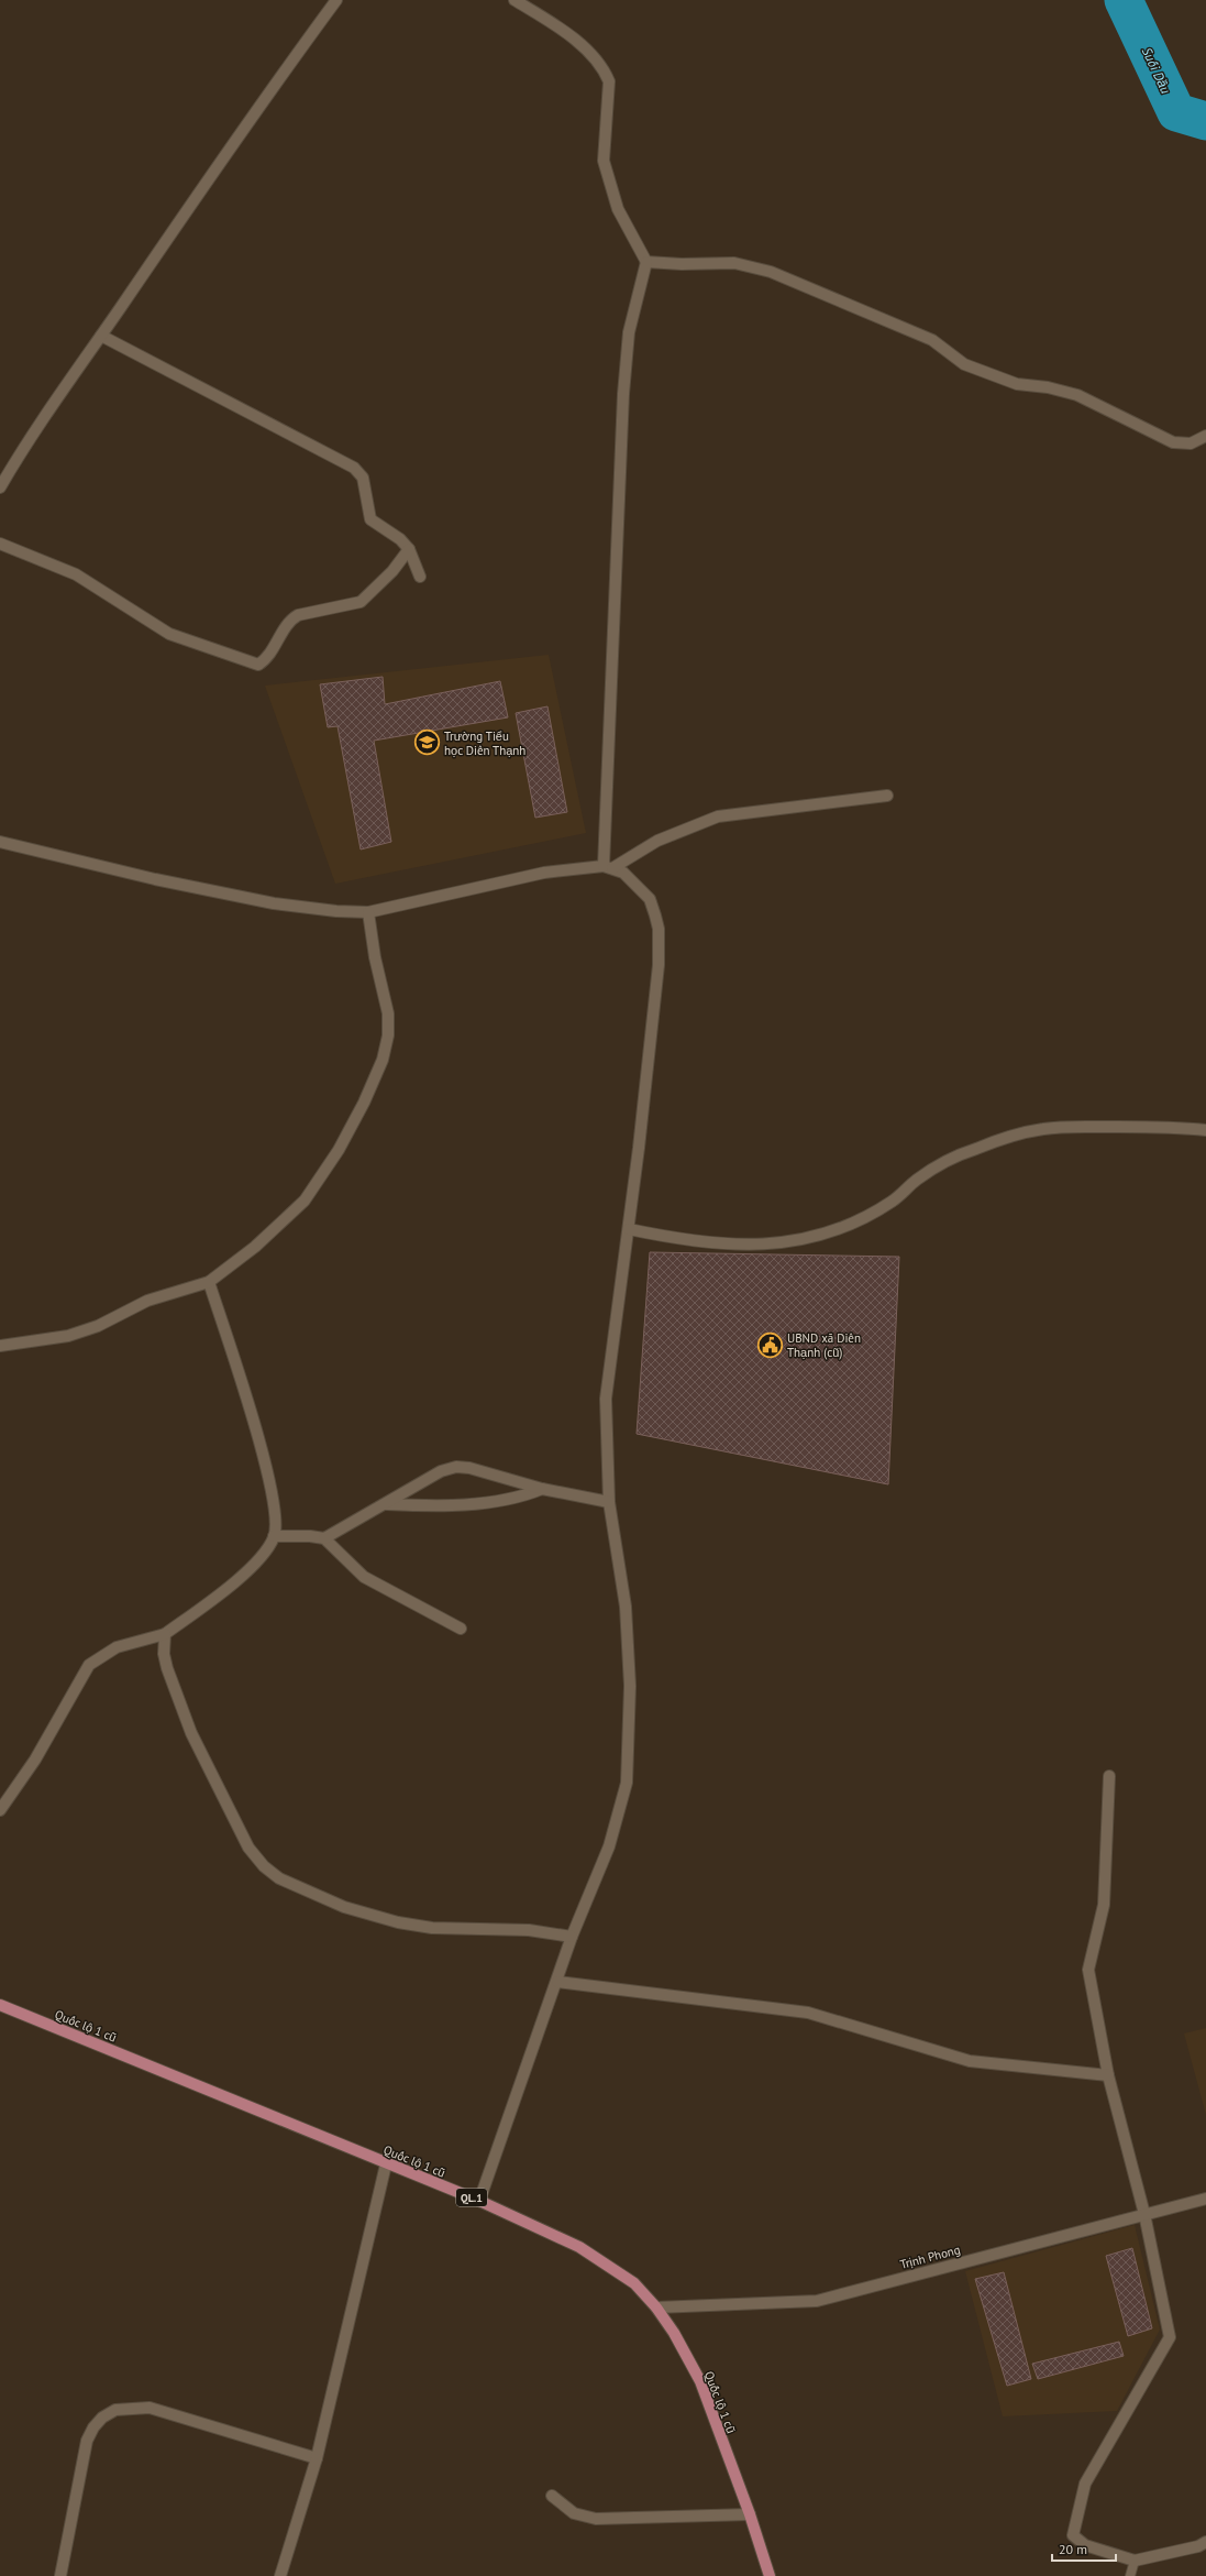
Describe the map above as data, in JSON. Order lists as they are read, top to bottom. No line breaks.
{"streets":{"main road":["Quốc lộ 1 cũ","QL.1"],"street":["Trịnh Phong"]},"crossings":[["Quốc lộ 1 cũ","Trịnh Phong"]],"water":["Suối Dầu"],"places":{"school or university":["Trường Tiểu học Diên Thạnh"],"public building":["UBND xã Diên Thạnh (cũ)"]},"scale_bar":"20 m"}
